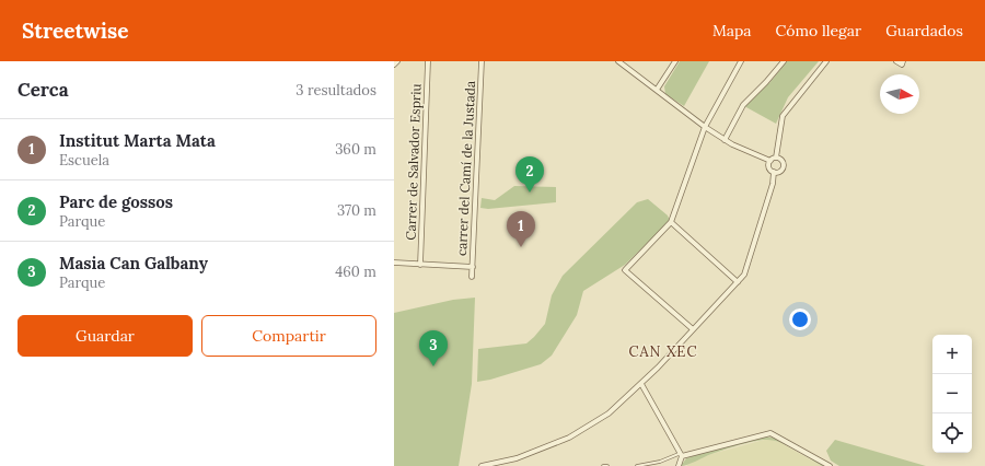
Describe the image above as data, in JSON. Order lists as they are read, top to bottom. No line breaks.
{"streets":{"street":["Carrer de Salvador Espriu","carrer del Camí de la Justada"]},"districts":["CAN XEC"],"north":"right","page":{"header":"Streetwise","nav":["Mapa","Cómo llegar","Guardados"],"heading":["Cerca","3 resultados"],"list":[{"mark":"1","name":"Institut Marta Mata","note":"Escuela","value":"360 m"},{"mark":"2","name":"Parc de gossos","note":"Parque","value":"370 m"},{"mark":"3","name":"Masia Can Galbany","note":"Parque","value":"460 m"}],"pins":["2","1","3"],"buttons":["Guardar","Compartir"],"map_buttons":["+","−"]}}
